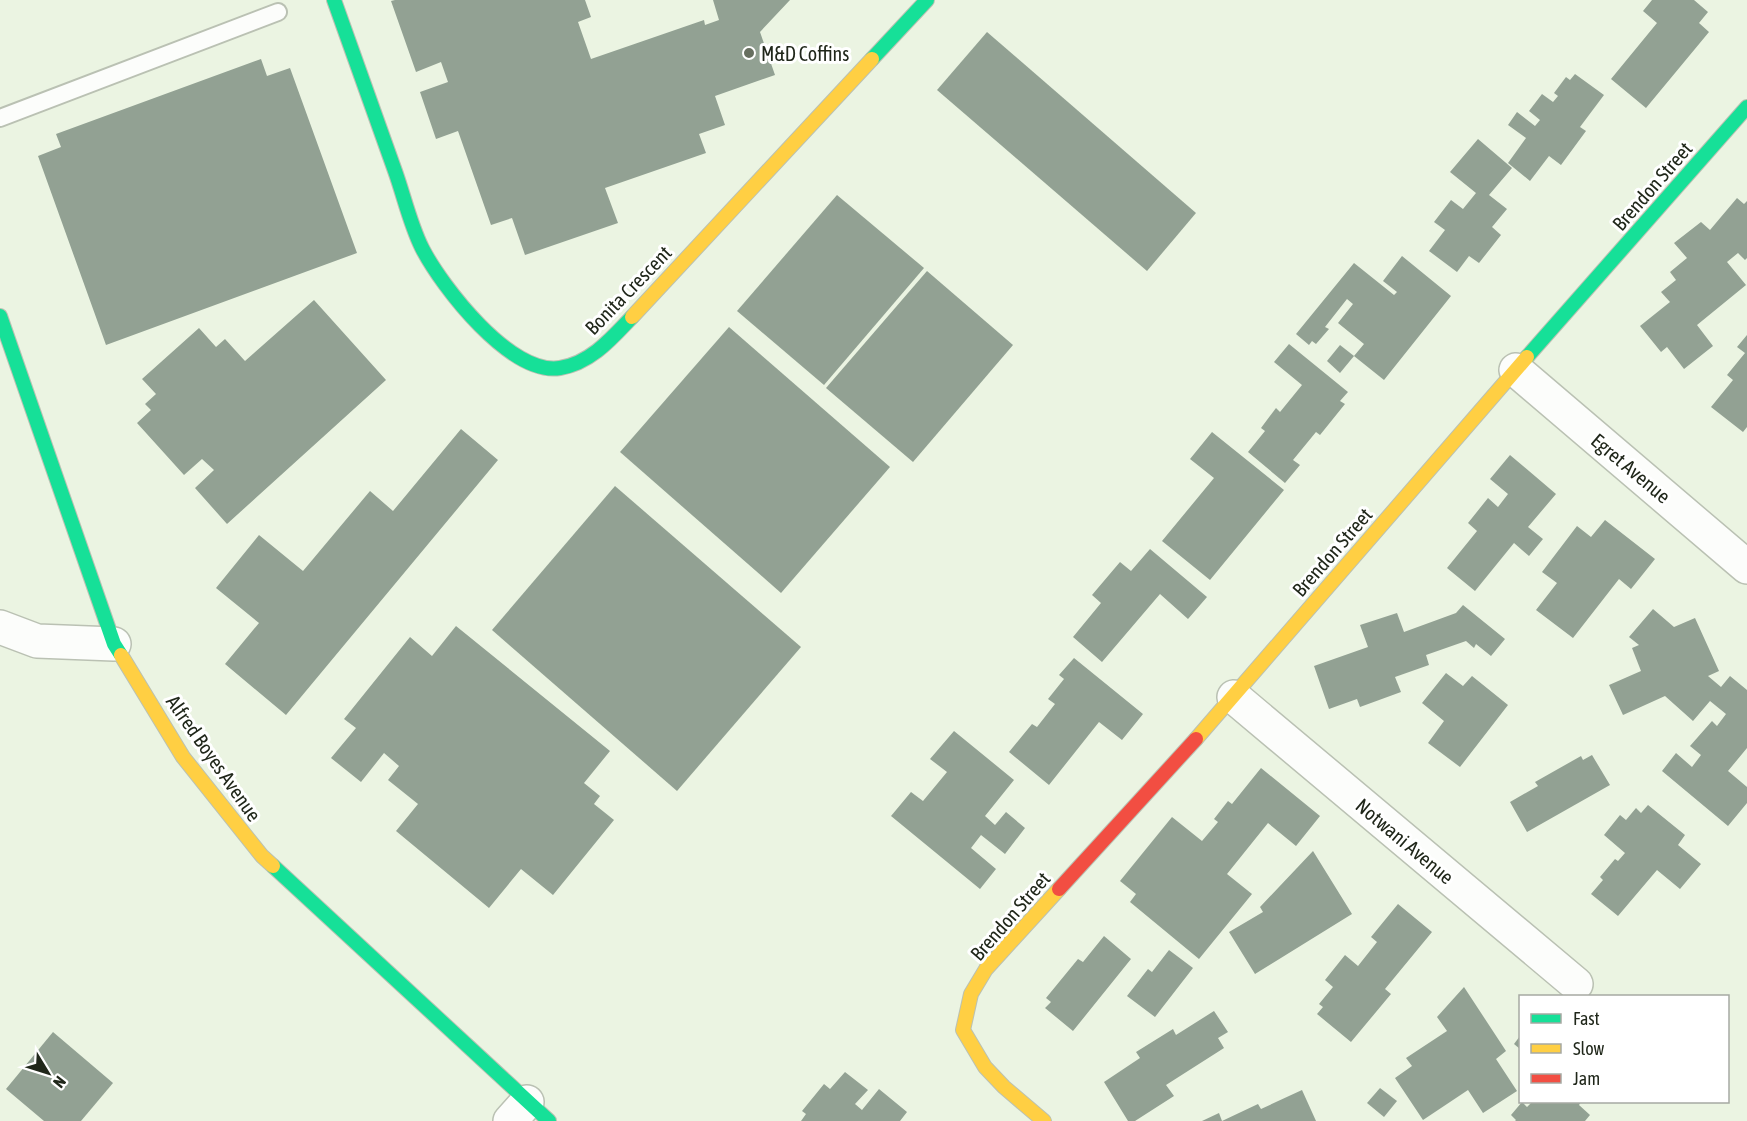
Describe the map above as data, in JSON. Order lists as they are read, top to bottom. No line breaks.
{"streets":{"street":["Brendon Street","Bonita Crescent","Egret Avenue","Alfred Boyes Avenue","Notwani Avenue"]},"crossings":[["Brendon Street","Egret Avenue"],["Brendon Street","Notwani Avenue"]],"places":["M&D Coffins"],"legend":["Fast","Slow","Jam"],"north":"bottom right"}
